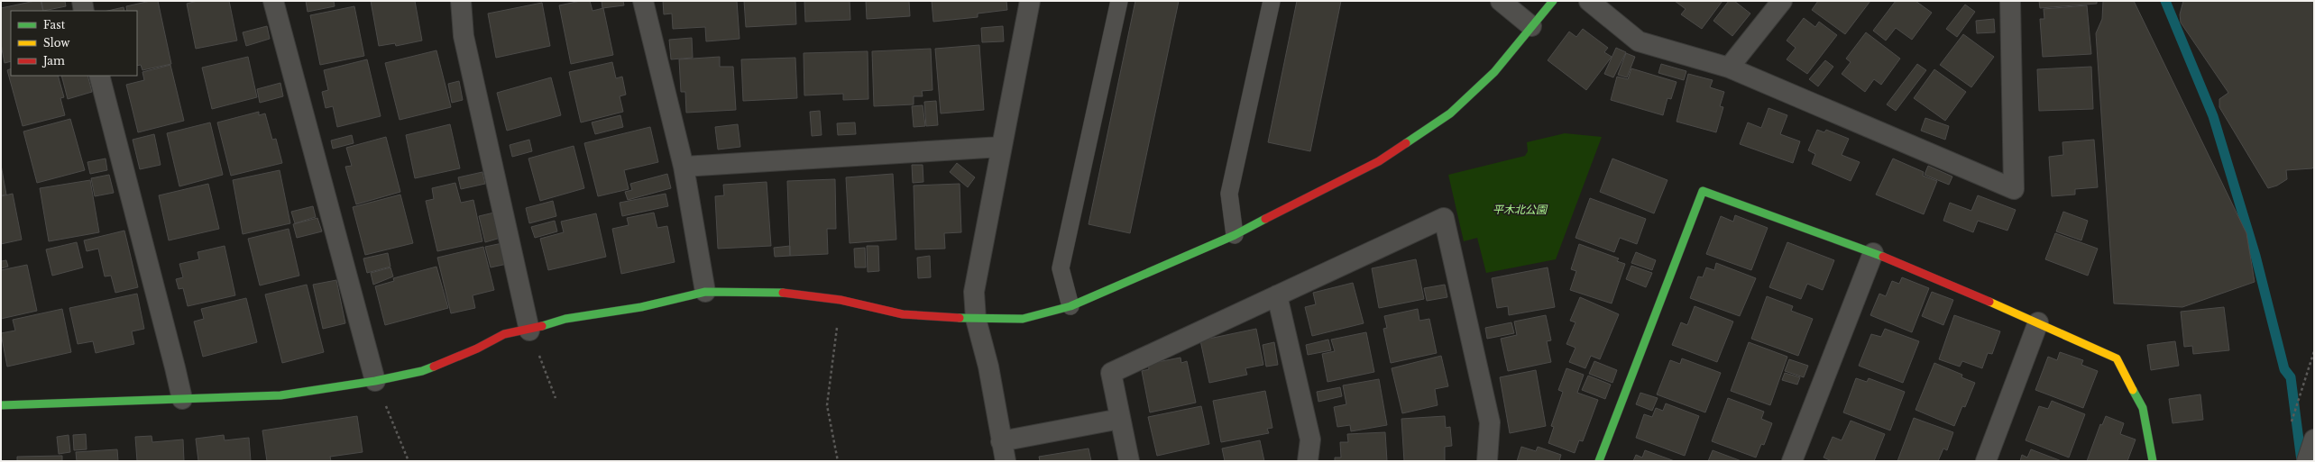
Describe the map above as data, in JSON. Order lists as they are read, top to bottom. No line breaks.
{"parks":["平木北公園"],"legend":["Fast","Slow","Jam"]}
